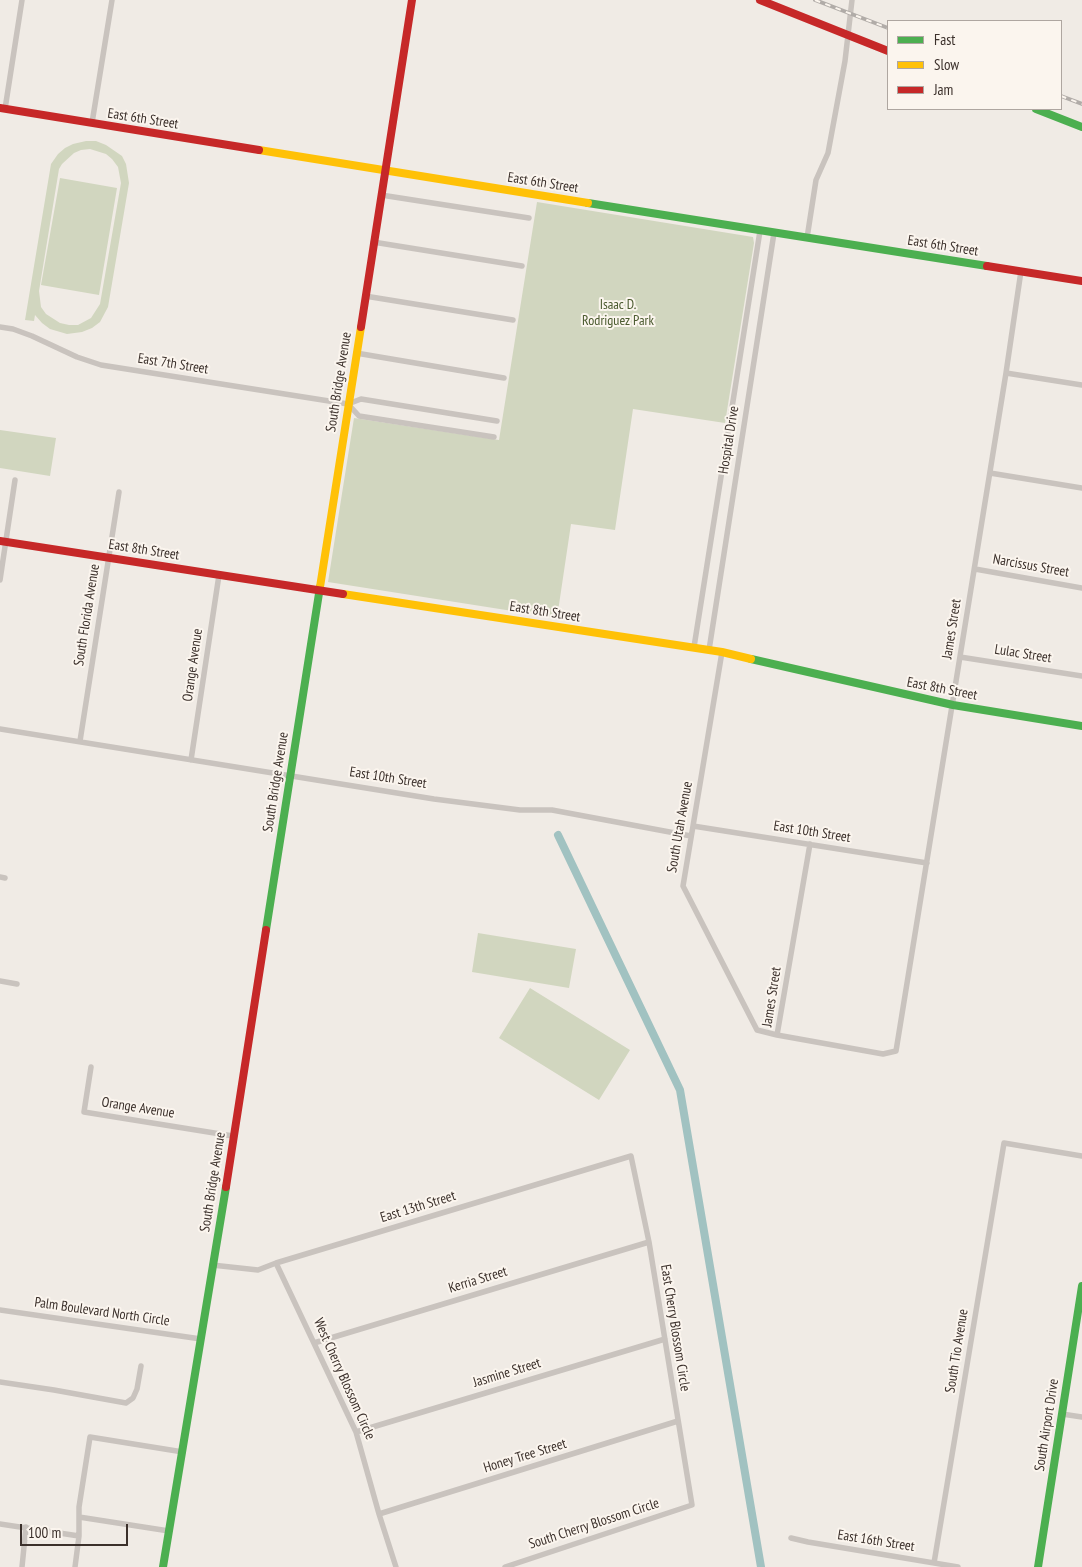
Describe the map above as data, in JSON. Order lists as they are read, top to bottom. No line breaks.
{"streets":{"street":["East 6th Street","East 7th Street","South Bridge Avenue","Hospital Drive","East 8th Street","Narcissus Street","South Florida Avenue","James Street","Lulac Street","Orange Avenue","East 10th Street","South Utah Avenue","East 13th Street","Kerria Street","Palm Boulevard North Circle","East Cherry Blossom Circle","South Tio Avenue","Jasmine Street","West Cherry Blossom Circle","South Airport Drive","Honey Tree Street","South Cherry Blossom Circle","East 16th Street"]},"crossings":[["East 6th Street","South Bridge Avenue"],["East 6th Street","Hospital Drive"],["East 6th Street","James Street"],["East 7th Street","South Bridge Avenue"],["South Bridge Avenue","East 8th Street"],["South Bridge Avenue","Orange Avenue"],["South Bridge Avenue","East 10th Street"],["South Bridge Avenue","East 13th Street"],["South Bridge Avenue","Palm Boulevard North Circle"],["Hospital Drive","East 8th Street"],["East 8th Street","South Florida Avenue"],["East 8th Street","James Street"],["East 8th Street","Orange Avenue"],["East 8th Street","South Utah Avenue"],["Narcissus Street","James Street"],["South Florida Avenue","East 10th Street"],["James Street","Lulac Street"],["James Street","East 10th Street"],["James Street","South Utah Avenue"],["Orange Avenue","East 10th Street"],["East 10th Street","South Utah Avenue"],["East 13th Street","East Cherry Blossom Circle"],["East 13th Street","West Cherry Blossom Circle"],["Kerria Street","East Cherry Blossom Circle"],["Kerria Street","West Cherry Blossom Circle"],["East Cherry Blossom Circle","Jasmine Street"],["East Cherry Blossom Circle","Honey Tree Street"],["East Cherry Blossom Circle","South Cherry Blossom Circle"],["South Tio Avenue","East 16th Street"],["Jasmine Street","West Cherry Blossom Circle"],["West Cherry Blossom Circle","Honey Tree Street"]],"parks":["Isaac D. Rodriguez Park"],"legend":["Fast","Slow","Jam"],"scale_bar":"100 m"}
